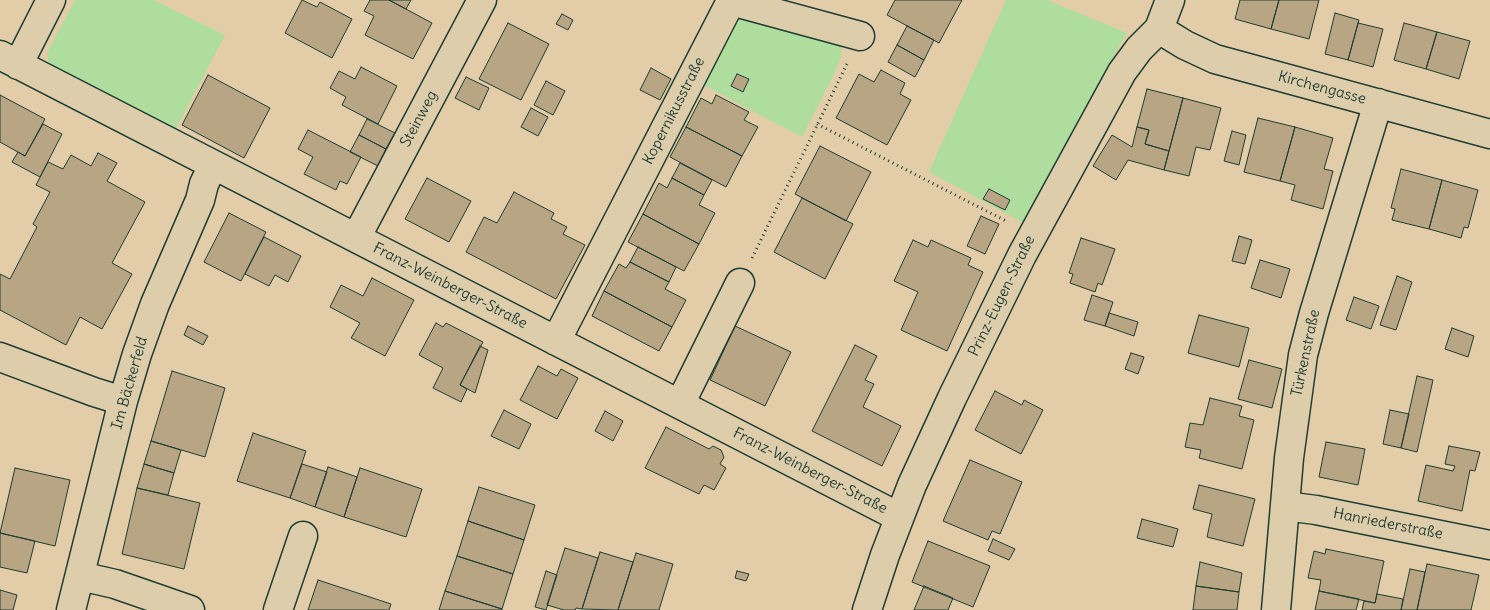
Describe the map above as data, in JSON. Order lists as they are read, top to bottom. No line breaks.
{"streets":{"street":["Kirchengasse","Kopernikusstraße","Steinweg","Franz-Weinberger-Straße","Prinz-Eugen-Straße","Türkenstraße","Im Bäckerfeld","Hanriederstraße"]},"crossings":[["Kirchengasse","Prinz-Eugen-Straße"],["Kirchengasse","Türkenstraße"],["Kopernikusstraße","Franz-Weinberger-Straße"],["Steinweg","Franz-Weinberger-Straße"],["Franz-Weinberger-Straße","Prinz-Eugen-Straße"],["Franz-Weinberger-Straße","Im Bäckerfeld"],["Türkenstraße","Hanriederstraße"]]}
